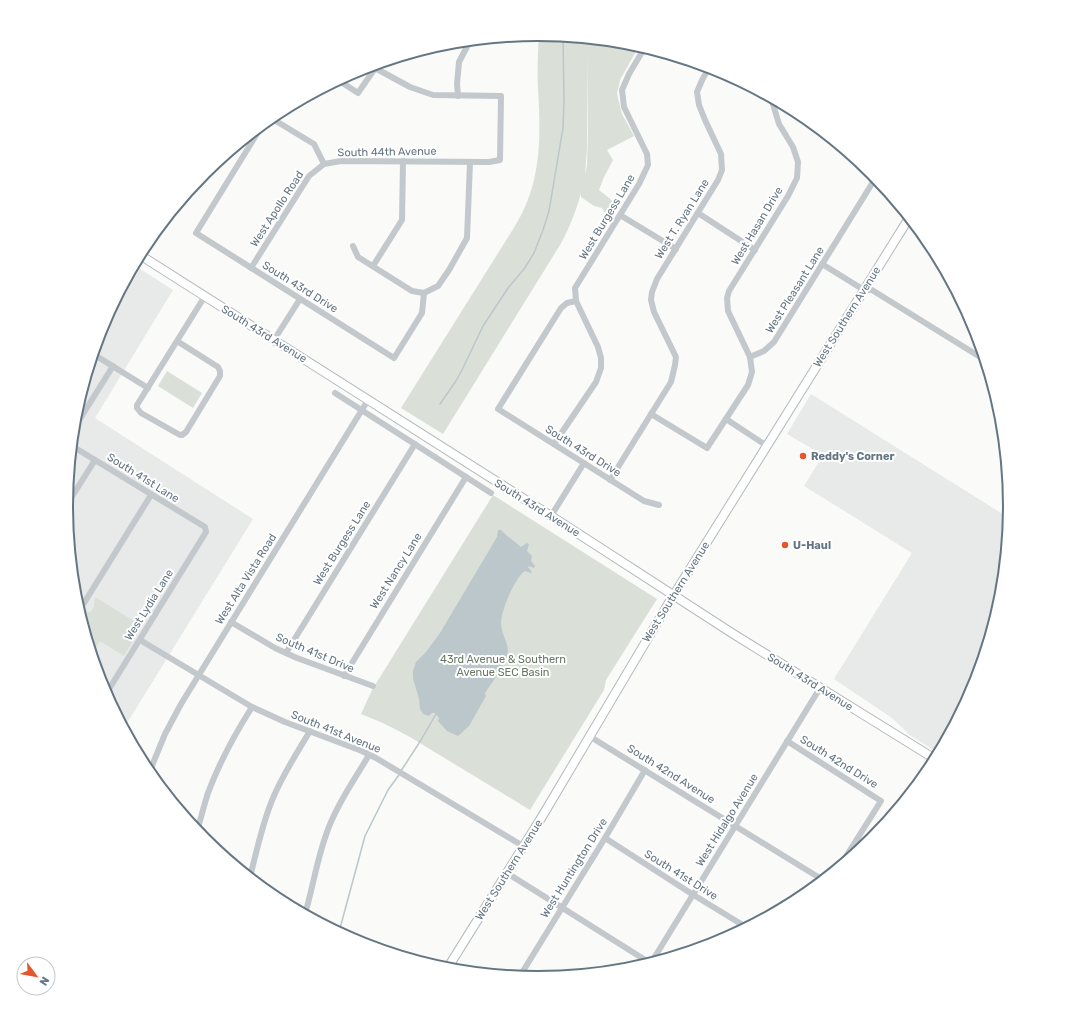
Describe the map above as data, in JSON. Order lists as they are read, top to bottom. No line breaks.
{"streets":{"main road":["West Southern Avenue","South 43rd Avenue"],"street":["South 44th Avenue","West Apollo Road","West Burgess Lane","West T. Ryan Lane","West Hasan Drive","South 43rd Drive","West Pleasant Lane","South 41st Lane","West Nancy Lane","West Alta Vista Road","West Lydia Lane","South 41st Drive","South 41st Avenue","South 42nd Drive","South 42nd Avenue","West Hidalgo Avenue","West Huntington Drive"]},"crossings":[["South 44th Avenue","West Apollo Road"],["West Apollo Road","South 43rd Drive"],["West Burgess Lane","South 43rd Drive"],["West Burgess Lane","South 43rd Avenue"],["West Burgess Lane","South 41st Drive"],["West Hasan Drive","West Pleasant Lane"],["West Southern Avenue","South 43rd Avenue"],["West Southern Avenue","South 41st Avenue"],["West Southern Avenue","South 42nd Avenue"],["South 43rd Avenue","West Nancy Lane"],["South 43rd Avenue","West Alta Vista Road"],["South 43rd Avenue","West Hidalgo Avenue"],["South 41st Lane","West Lydia Lane"],["West Nancy Lane","South 41st Drive"],["West Alta Vista Road","South 41st Drive"],["West Alta Vista Road","South 41st Avenue"],["West Lydia Lane","South 41st Avenue"],["South 41st Drive","West Hidalgo Avenue"],["South 41st Drive","West Huntington Drive"],["South 42nd Drive","West Hidalgo Avenue"],["South 42nd Avenue","West Hidalgo Avenue"],["South 42nd Avenue","West Huntington Drive"]],"parks":["43rd Avenue & Southern Avenue SEC Basin"],"places":["Reddy's Corner","U-Haul"],"north":"bottom right"}
